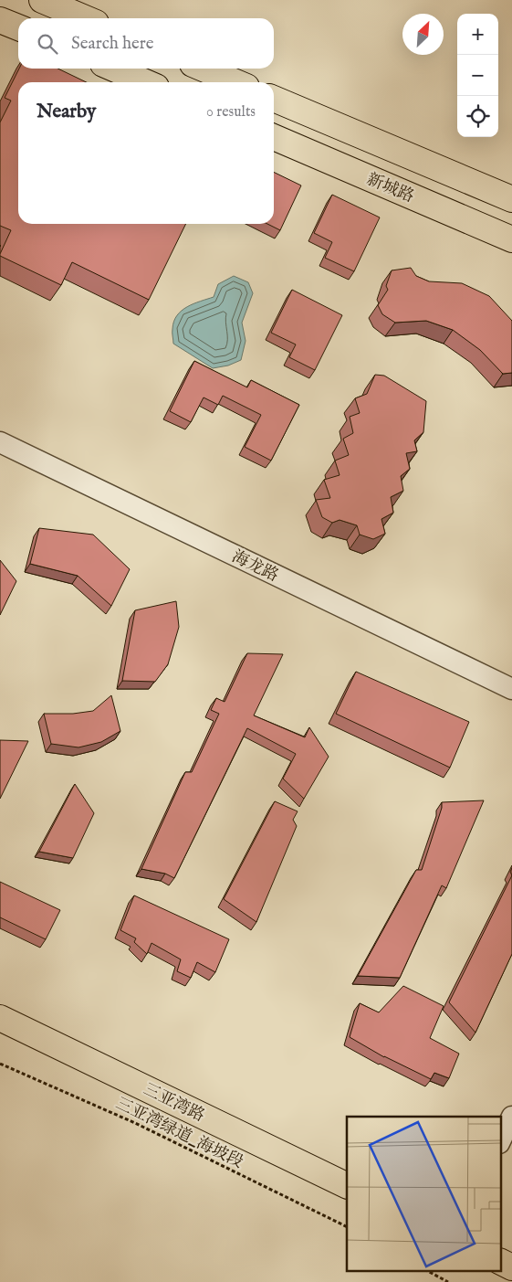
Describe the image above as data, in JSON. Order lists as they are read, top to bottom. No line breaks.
{"streets":{"main road":["新城路","三亚湾路"],"street":["海龙路"],"path":["三亚湾绿道_海坡段"]},"north":"top right","page":{"map_buttons":["+","−"],"search":"Search here","heading":["Nearby","0 results"]}}
